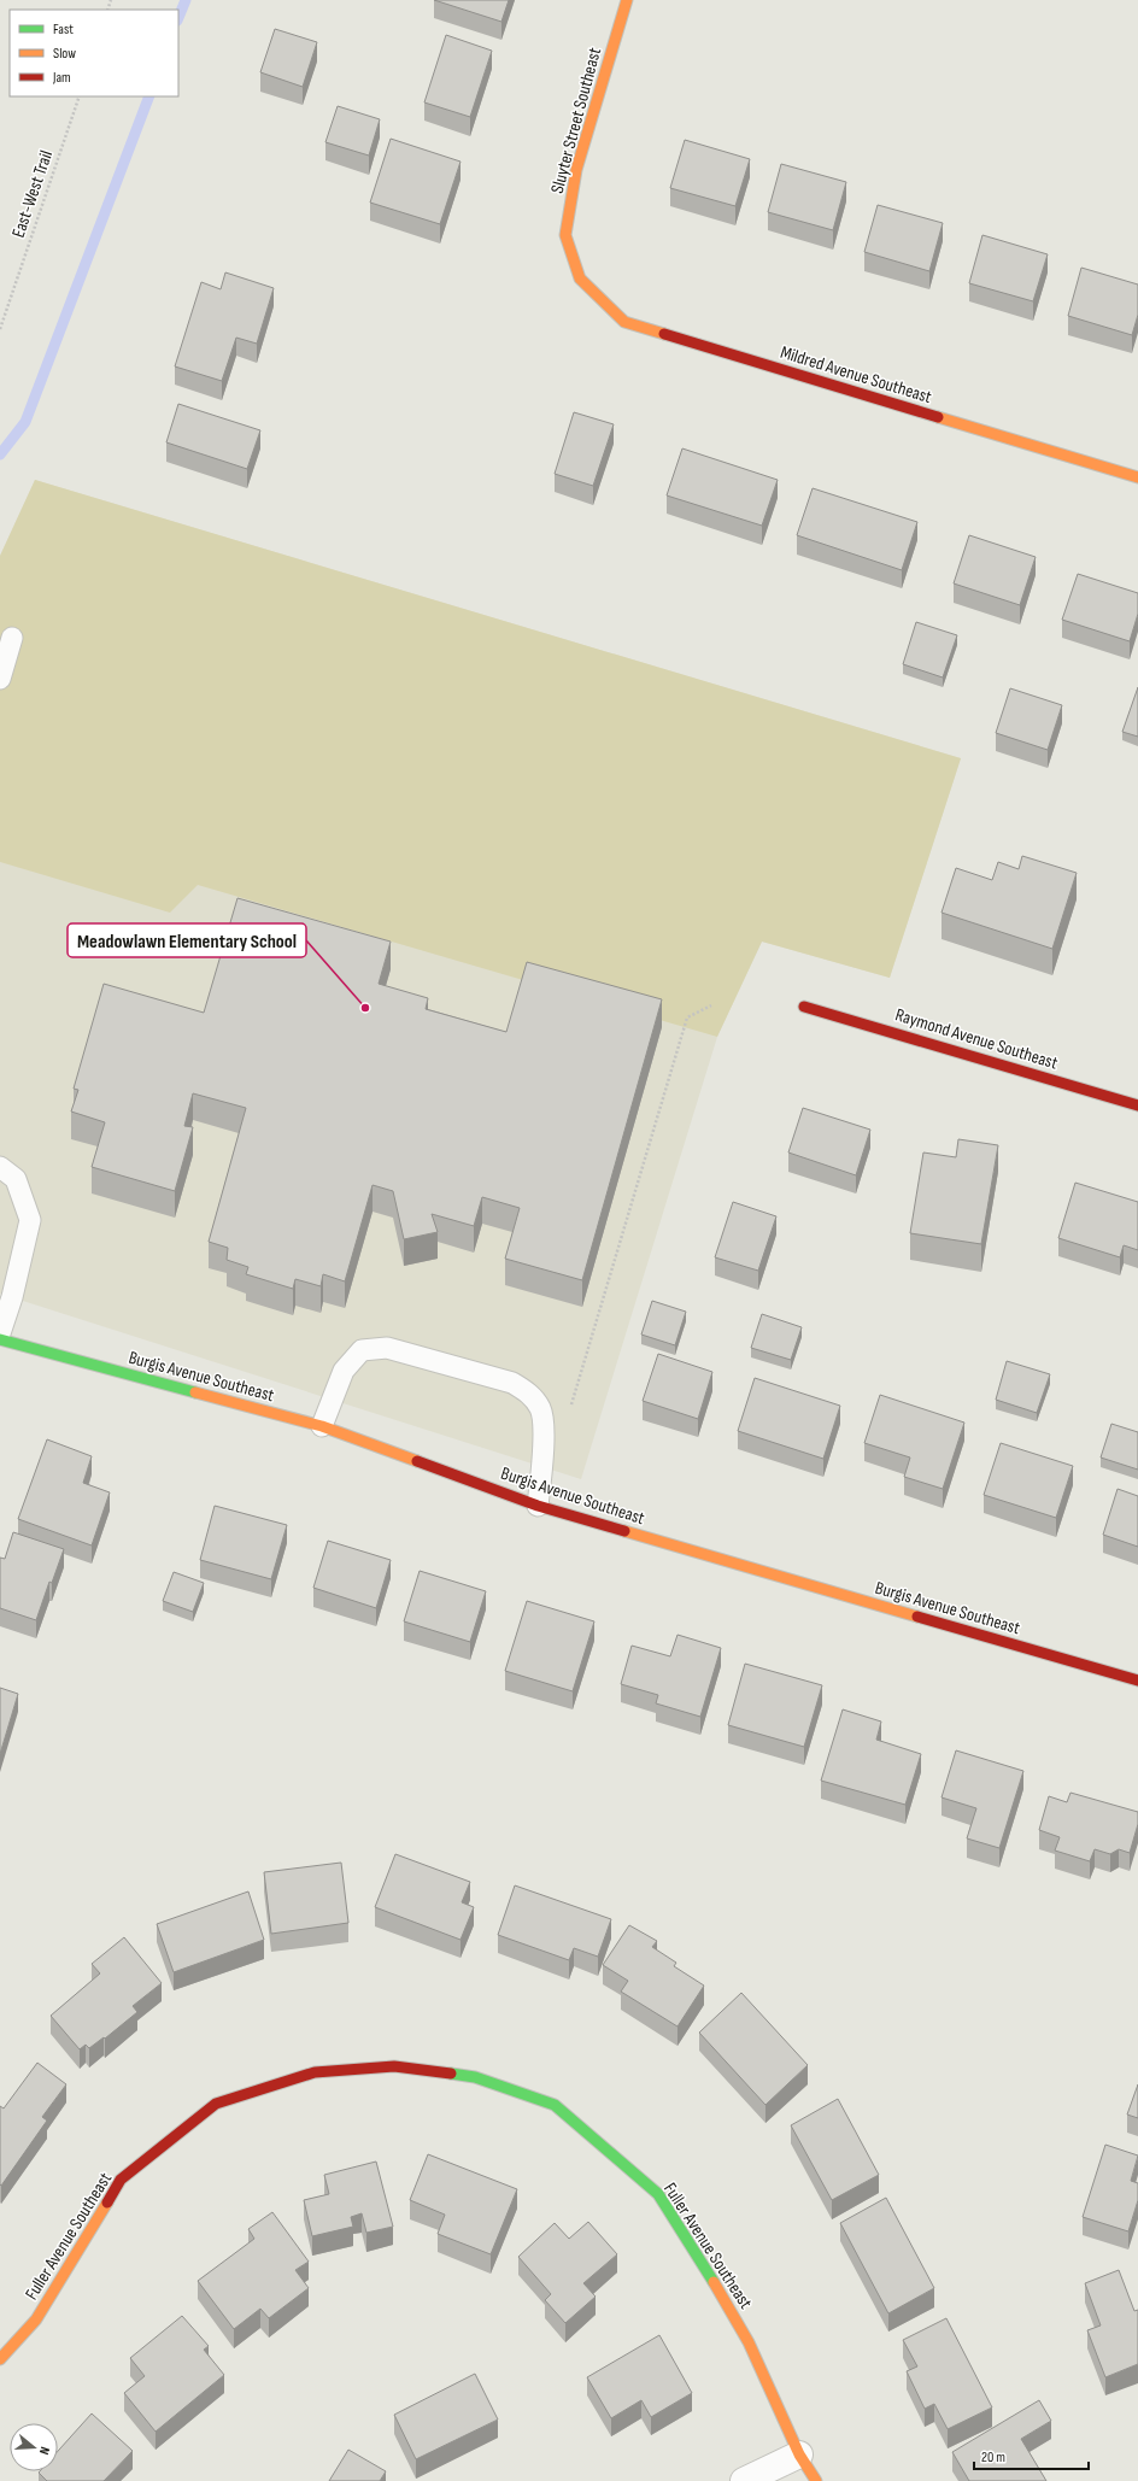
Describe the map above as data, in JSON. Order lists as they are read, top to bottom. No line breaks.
{"streets":{"street":["Sluyter Street Southeast","Mildred Avenue Southeast","Raymond Avenue Southeast","Burgis Avenue Southeast","Fuller Avenue Southeast"],"path":["East-West Trail"]},"crossings":[["Sluyter Street Southeast","Mildred Avenue Southeast"]],"places":["Meadowlawn Elementary School"],"legend":["Fast","Slow","Jam"],"scale_bar":"20 m","north":"right"}
